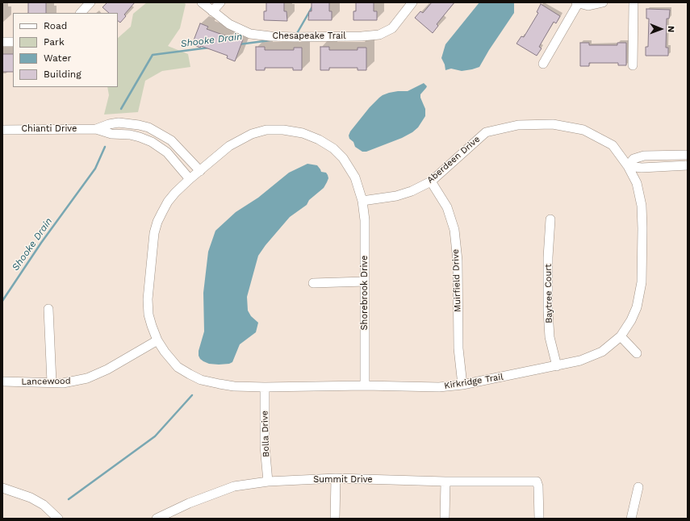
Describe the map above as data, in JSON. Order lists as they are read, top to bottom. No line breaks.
{"streets":{"street":["Chesapeake Trail","Chianti Drive","Aberdeen Drive","Muirfield Drive","Shorebrook Drive","Baytree Court","Lancewood","Kirkridge Trail","Bolla Drive","Summit Drive"]},"crossings":[["Chianti Drive","Shorebrook Drive"],["Chianti Drive","Kirkridge Trail"],["Aberdeen Drive","Muirfield Drive"],["Aberdeen Drive","Shorebrook Drive"],["Aberdeen Drive","Kirkridge Trail"],["Muirfield Drive","Kirkridge Trail"],["Shorebrook Drive","Kirkridge Trail"],["Baytree Court","Kirkridge Trail"],["Lancewood","Kirkridge Trail"],["Kirkridge Trail","Bolla Drive"],["Bolla Drive","Summit Drive"]],"water":["Shooke Drain"],"legend":["Road","Park","Water","Building"],"north":"right"}
